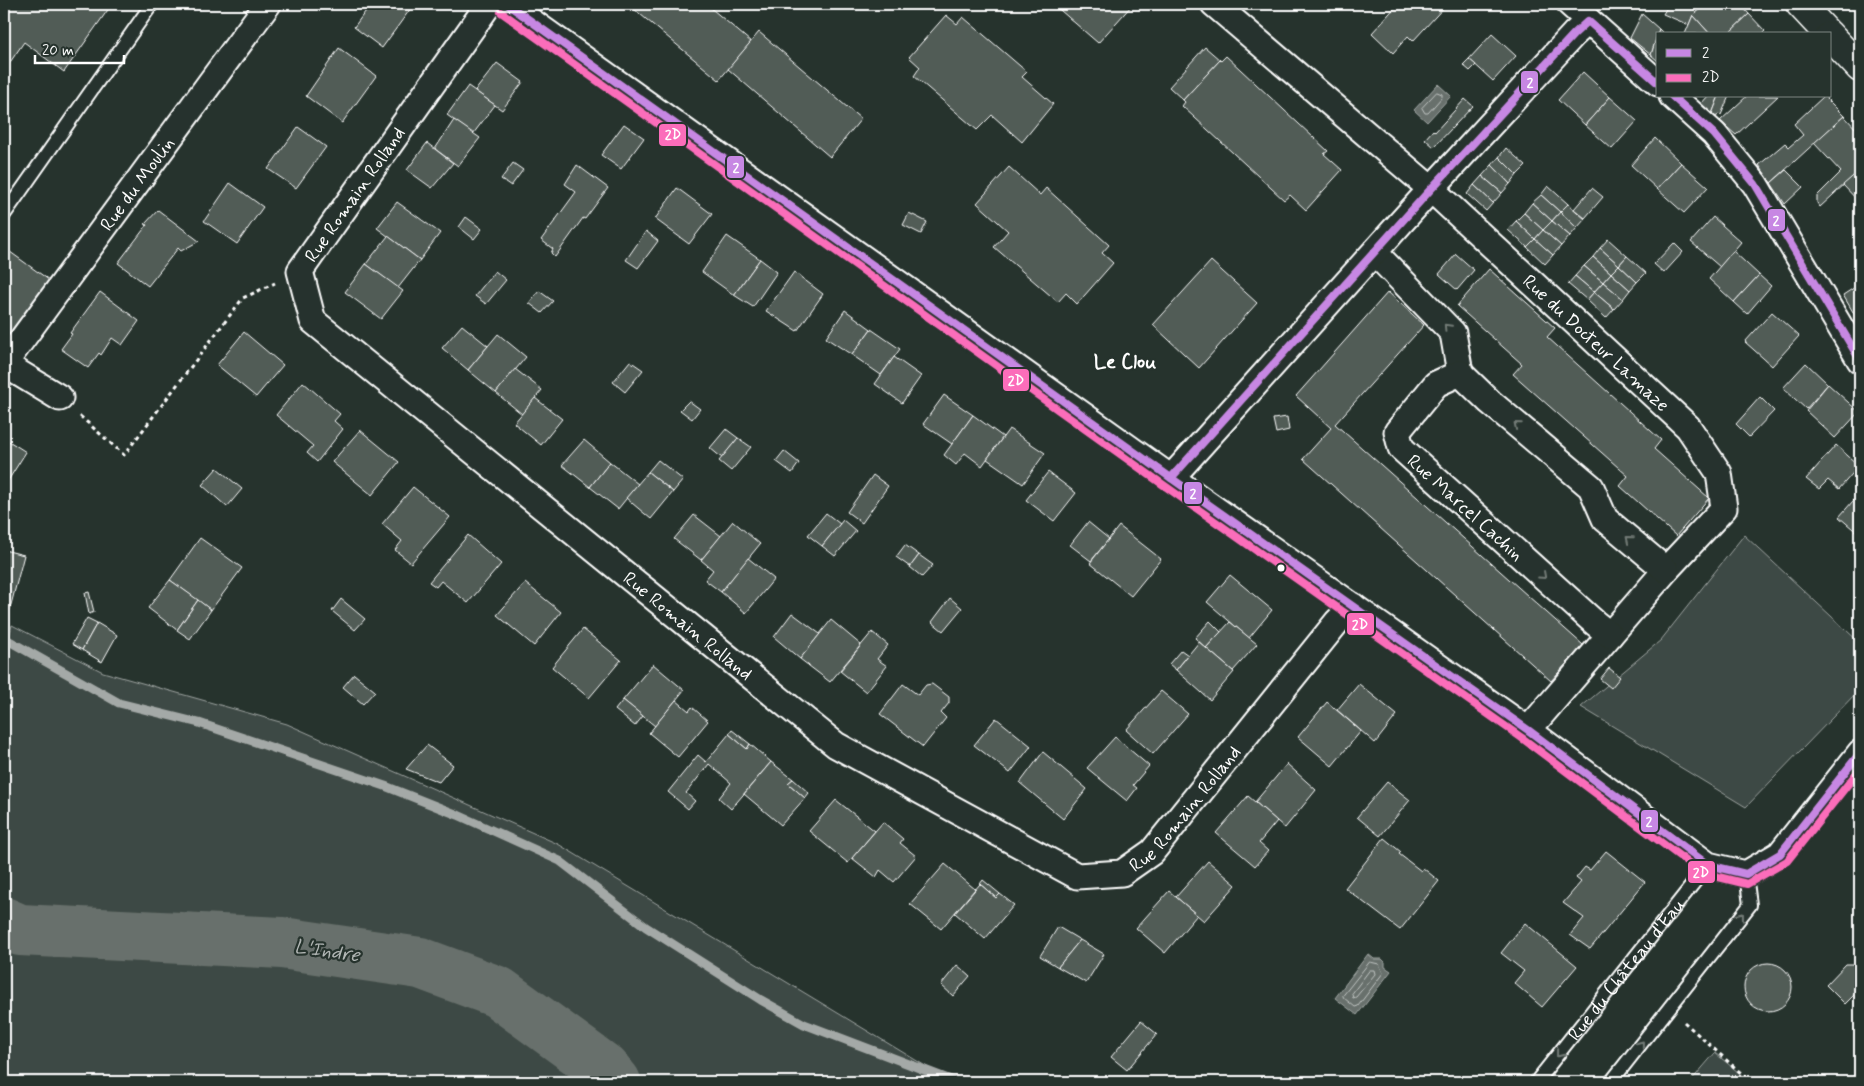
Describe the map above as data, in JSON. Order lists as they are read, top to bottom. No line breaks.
{"streets":{"street":["Rue du Moulin","Rue Romain Rolland","Rue du Docteur Lamaze","Rue Marcel Cachin"],"lane":["Rue du Château d'Eau"]},"crossings":[["Rue du Docteur Lamaze","Rue Marcel Cachin"]],"districts":["Le Clou"],"water":["L'Indre"],"lines":["transit line 2","transit line 2D"],"legend":["2","2D"],"scale_bar":"20 m"}
